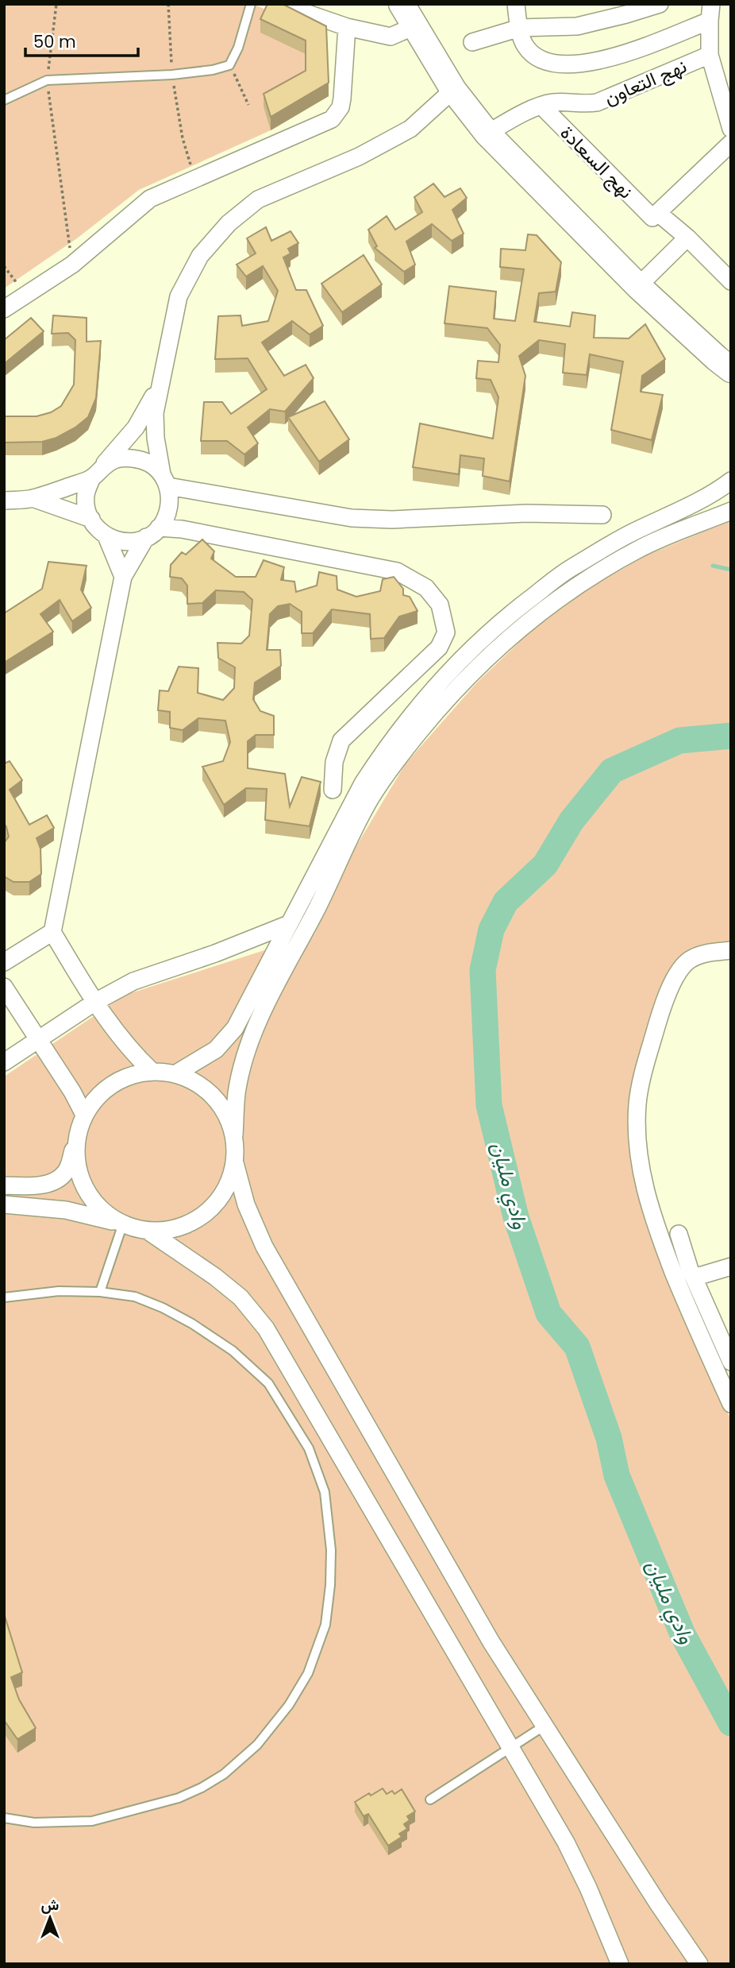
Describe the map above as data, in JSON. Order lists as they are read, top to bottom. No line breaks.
{"streets":{"street":["نهج التعاون","نهج السعادة"]},"crossings":[["نهج التعاون","نهج السعادة"]],"water":["وادي مليان"],"scale_bar":"50 m","north":"top"}
